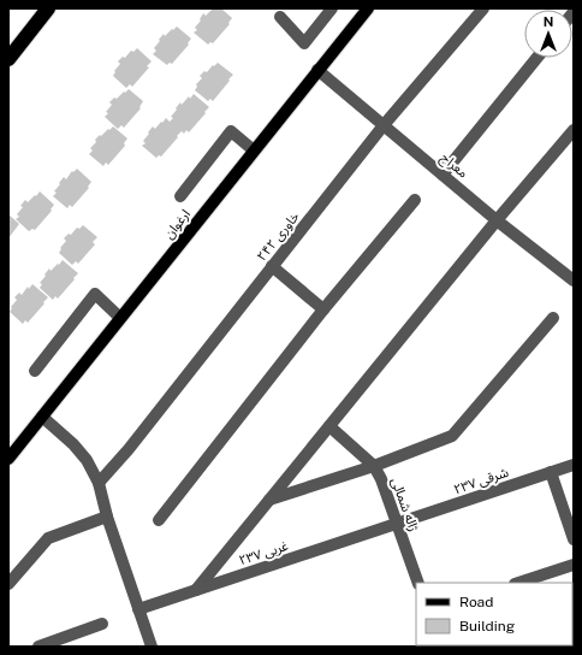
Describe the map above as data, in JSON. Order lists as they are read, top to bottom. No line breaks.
{"streets":{"main road":["ارغوان"],"street":["معراج","۲۴۲ خاوری","۲۳۷ شرقی","ژاله شمالی","۲۳۷ غربی"]},"crossings":[["معراج","ارغوان"],["معراج","۲۴۲ خاوری"],["۲۳۷ شرقی","ژاله شمالی"],["۲۳۷ شرقی","۲۳۷ غربی"],["ژاله شمالی","۲۳۷ غربی"]],"legend":["Road","Building"],"north":"top"}
